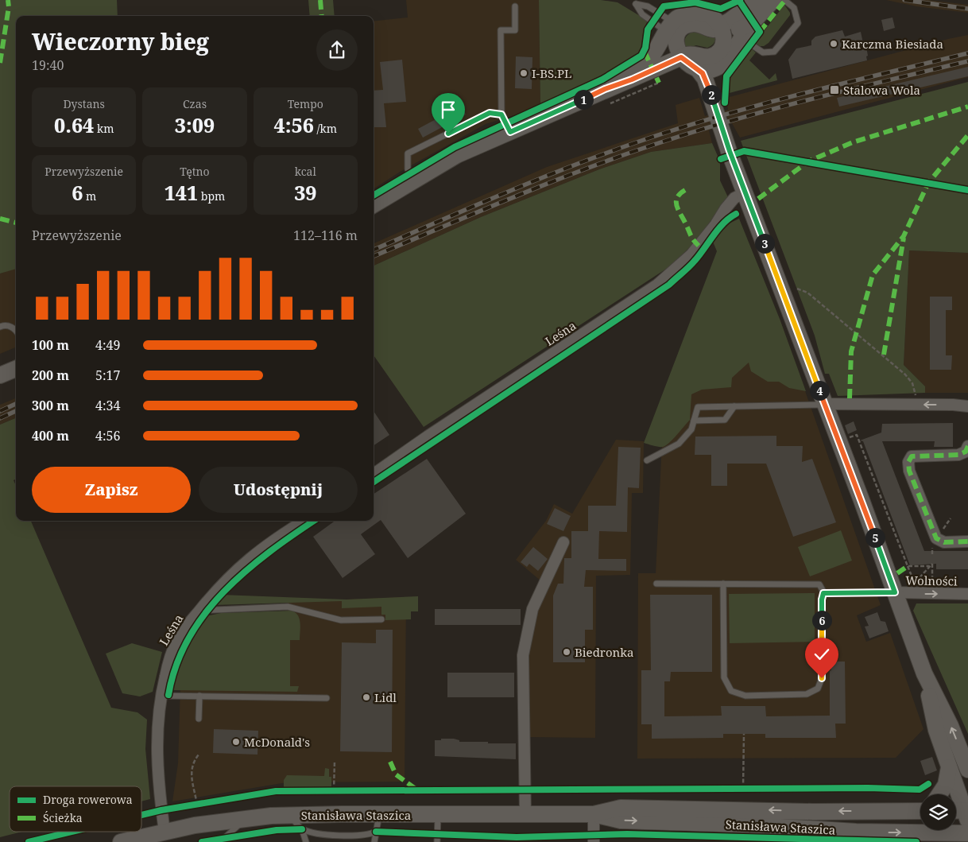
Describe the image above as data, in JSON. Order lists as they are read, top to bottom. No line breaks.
{"streets":{"street":["Leśna","Wolności","Stanisława Staszica"]},"crossings":[["Leśna","Stanisława Staszica"]],"one_way":["Wolności"],"places":{"other":["Karczma Biesiada","I-BS.PL","Biedronka","Lidl","McDonald's"],"transit":["Stalowa Wola"]},"legend":["Droga rowerowa","Ścieżka"],"page":{"heading":["Wieczorny bieg","19:40"],"stats":[["Dystans","0.64 km"],["Czas","3:09"],["Tempo","4:56 /km"],["Przewyższenie","6 m"],["Tętno","141 bpm"],["kcal","39"]],"pins":["2","1","3","4","5","6"],"chart":["Przewyższenie","112–116 m"],"list":[{"name":"100 m","note":"4:49"},{"name":"200 m","note":"5:17"},{"name":"300 m","note":"4:34"},{"name":"400 m","note":"4:56"}],"buttons":["Zapisz","Udostępnij"]}}
